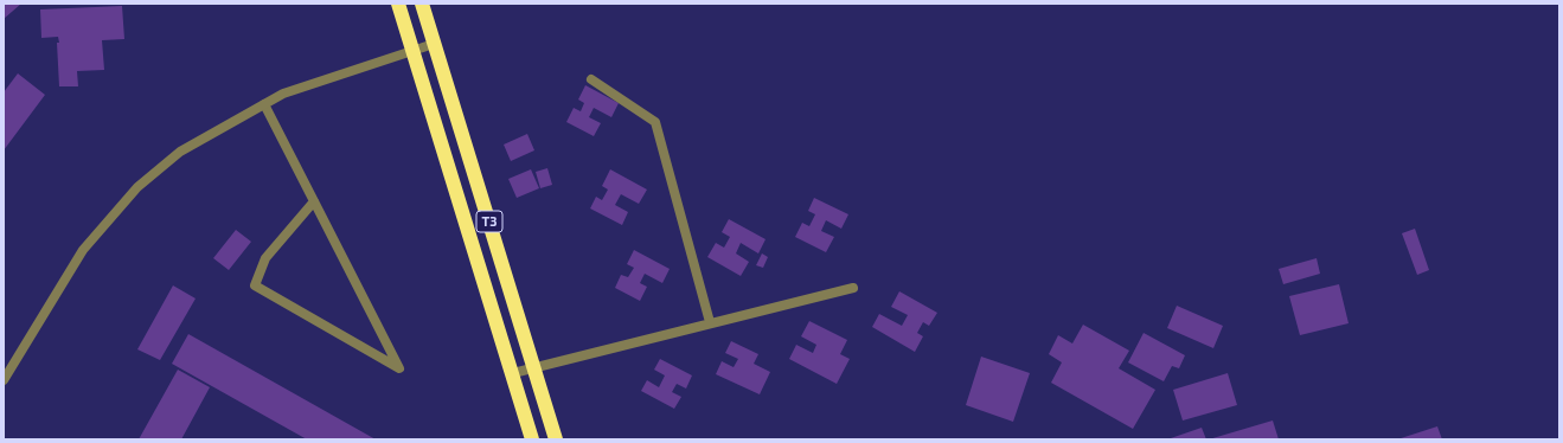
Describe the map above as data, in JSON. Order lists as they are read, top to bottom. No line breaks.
{"streets":{"highway":["T3"]}}
